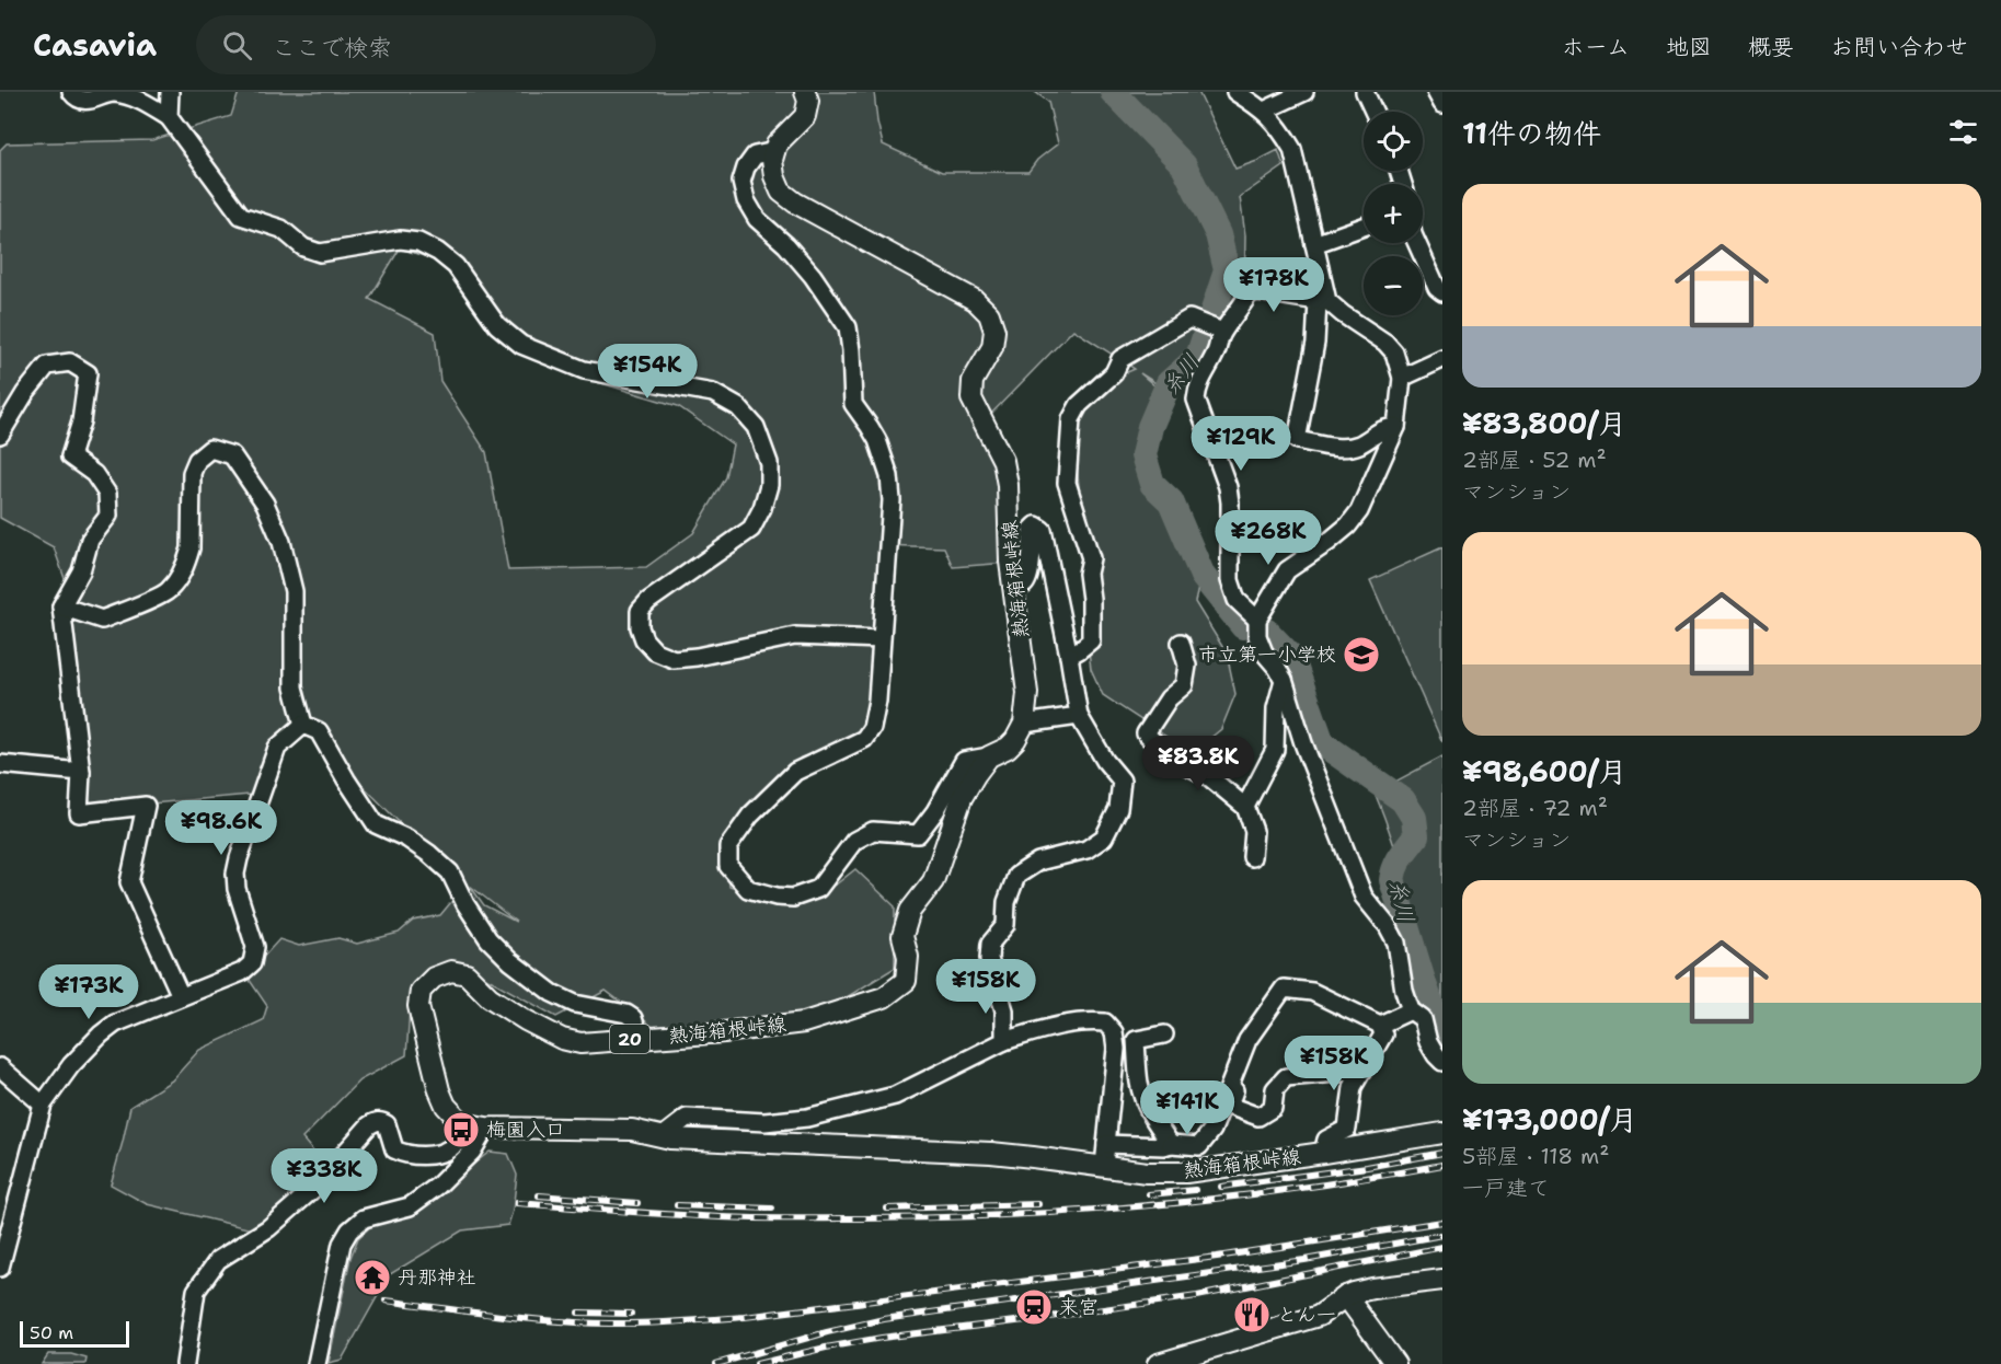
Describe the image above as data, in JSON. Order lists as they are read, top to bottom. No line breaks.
{"streets":{"main road":["熱海箱根峠線","20"]},"water":["糸川"],"places":{"school or university":["市立第一小学校"],"bus stop":["梅園入口"],"temple":["丹那神社"],"station":["来宮"],"restaurant":["とん一"]},"scale_bar":"50 m","page":{"header":"Casavia","search":"ここで検索","nav":["ホーム","地図","概要","お問い合わせ"],"heading":"11件の物件","map_buttons":["+","−"],"list":[{"name":"¥83,800/月","note":"2部屋 · 52 m² · マンション"},{"name":"¥98,600/月","note":"2部屋 · 72 m² · マンション"},{"name":"¥173,000/月","note":"5部屋 · 118 m² · 一戸建て"}],"price":["¥178K","¥154K","¥129K","¥268K","¥83.8K","¥98.6K","¥158K","¥173K","¥158K","¥141K","¥338K"],"scale":"50 m"}}
